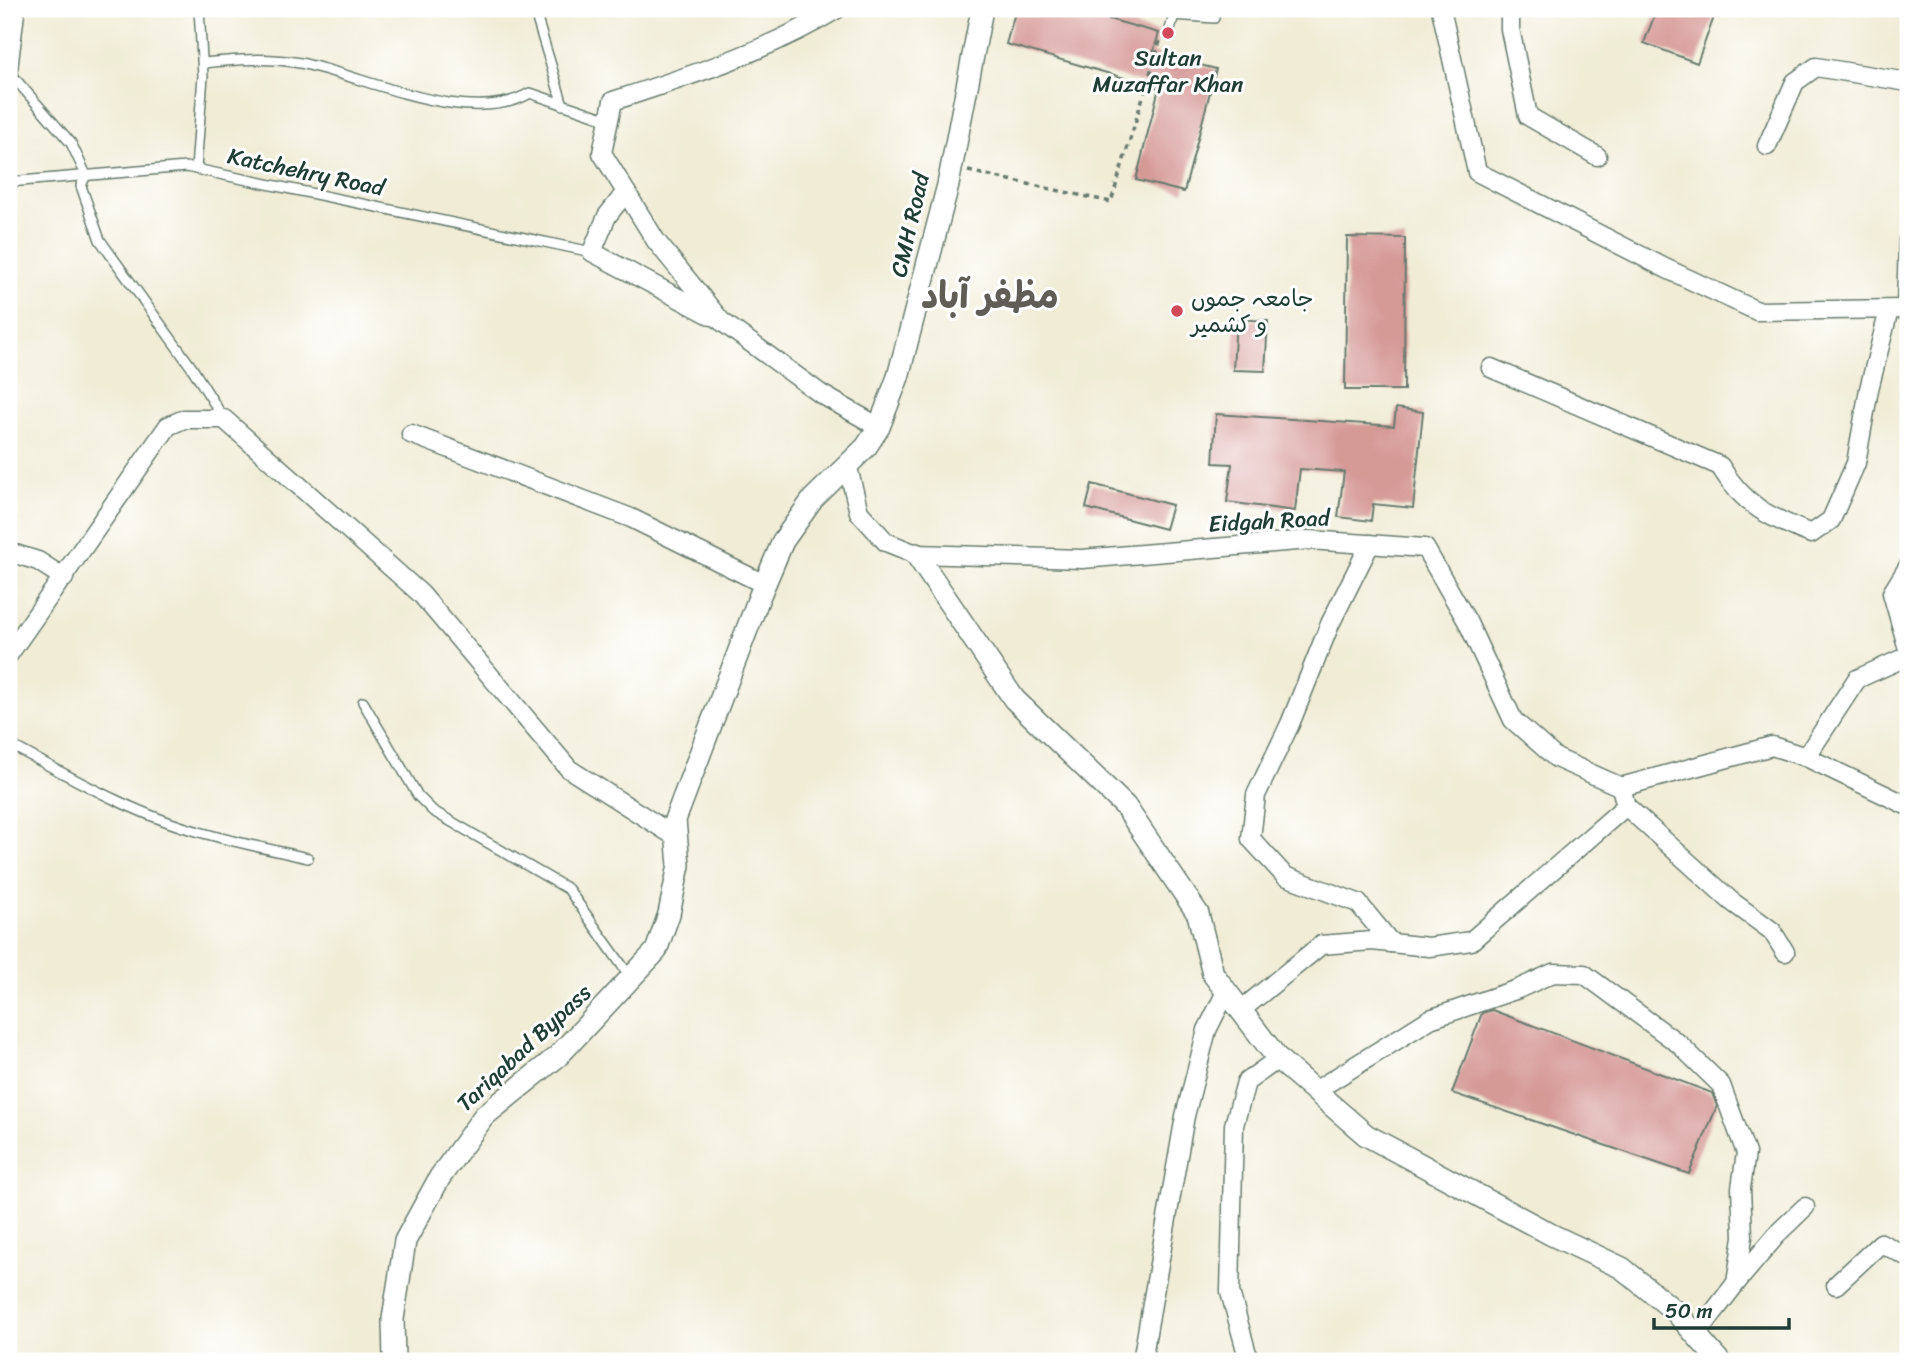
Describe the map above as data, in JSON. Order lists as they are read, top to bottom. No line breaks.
{"streets":{"street":["CMH Road","Eidgah Road","Tariqabad Bypass"],"lane":["Katchehry Road"]},"crossings":[["CMH Road","Tariqabad Bypass"],["Eidgah Road","Tariqabad Bypass"]],"districts":["مظفر آباد"],"places":["Sultan Muzaffar Khan","جامعہ جموں و کشمیر"],"scale_bar":"50 m"}
